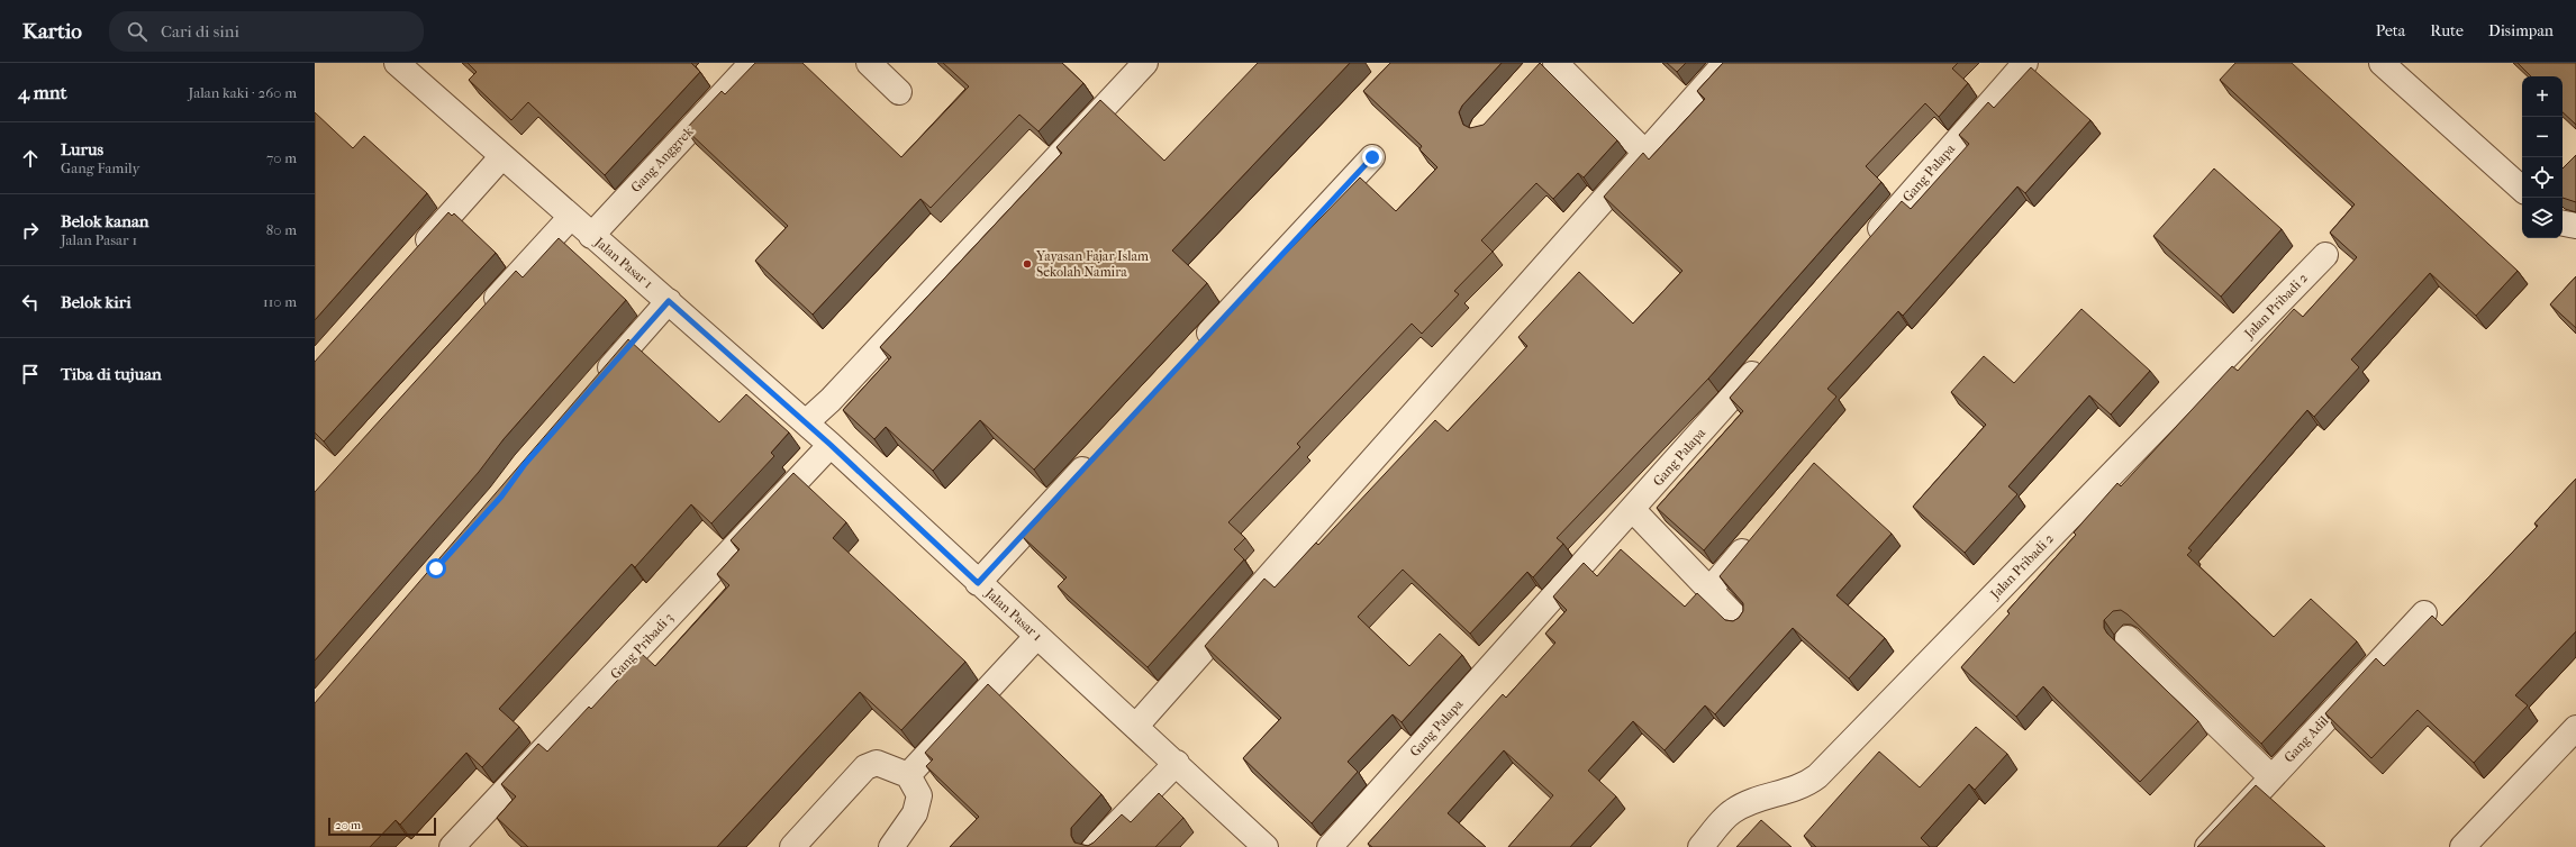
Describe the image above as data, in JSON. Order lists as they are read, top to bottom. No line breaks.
{"streets":{"street":["Gang Anggrek","Gang Palapa","Jalan Pasar 1","Jalan Pribadi 2","Gang Pribadi 3","Gang Adil"]},"crossings":[["Gang Anggrek","Jalan Pasar 1"],["Jalan Pasar 1","Gang Pribadi 3"]],"places":["Yayasan Fajar Islam Sekolah Namira"],"scale_bar":"20 m","page":{"header":"Kartio","search":"Cari di sini","nav":["Peta","Rute","Disimpan"],"heading":["4 mnt","Jalan kaki · 260 m"],"map_buttons":["+","−"],"list":[["Lurus","Gang Family","70 m"],["Belok kanan","Jalan Pasar 1","80 m"],["Belok kiri","110 m"],"Tiba di tujuan"],"scale":"20 m"}}
